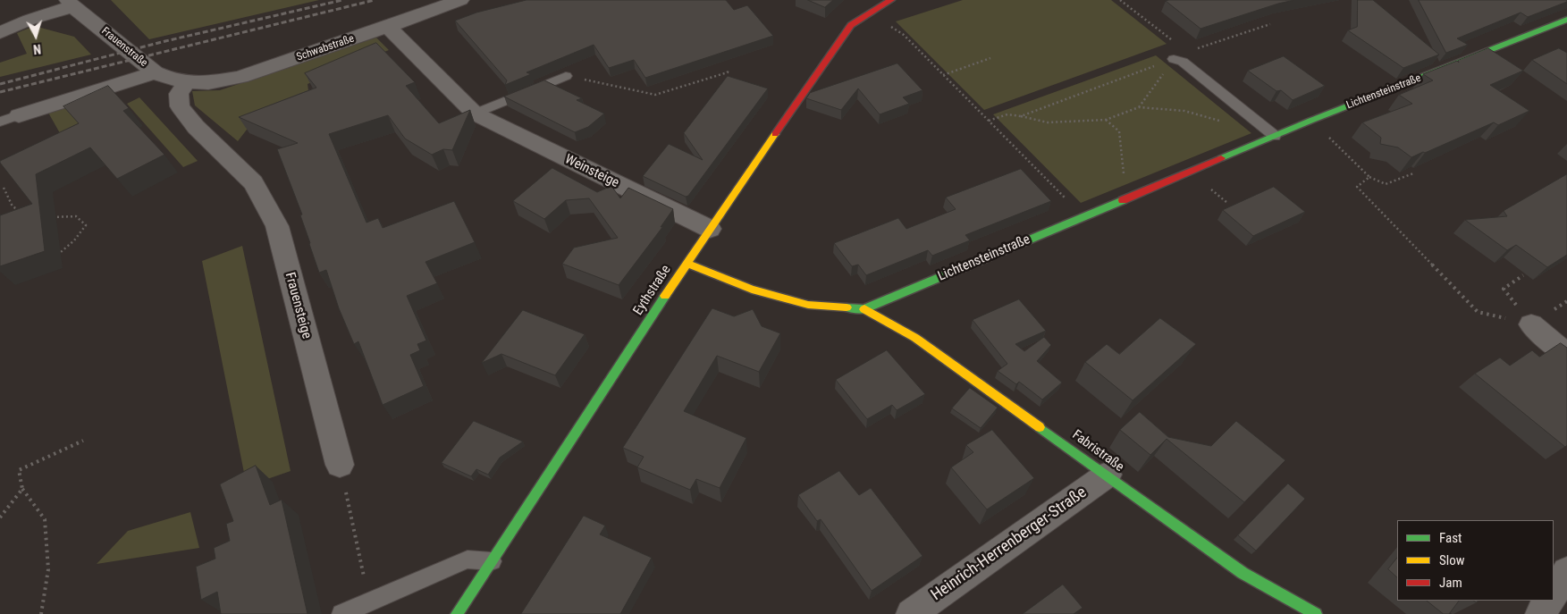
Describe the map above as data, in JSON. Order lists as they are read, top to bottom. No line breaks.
{"streets":{"street":["Frauenstraße","Schwabstraße","Lichtensteinstraße","Weinsteige","Eythstraße","Frauensteige","Fabristraße","Heinrich-Herrenberger-Straße"]},"crossings":[["Frauenstraße","Schwabstraße"],["Frauenstraße","Frauensteige"],["Schwabstraße","Weinsteige"],["Schwabstraße","Frauensteige"],["Lichtensteinstraße","Eythstraße"],["Lichtensteinstraße","Fabristraße"],["Weinsteige","Eythstraße"],["Fabristraße","Heinrich-Herrenberger-Straße"]],"legend":["Fast","Slow","Jam"],"north":"bottom"}
